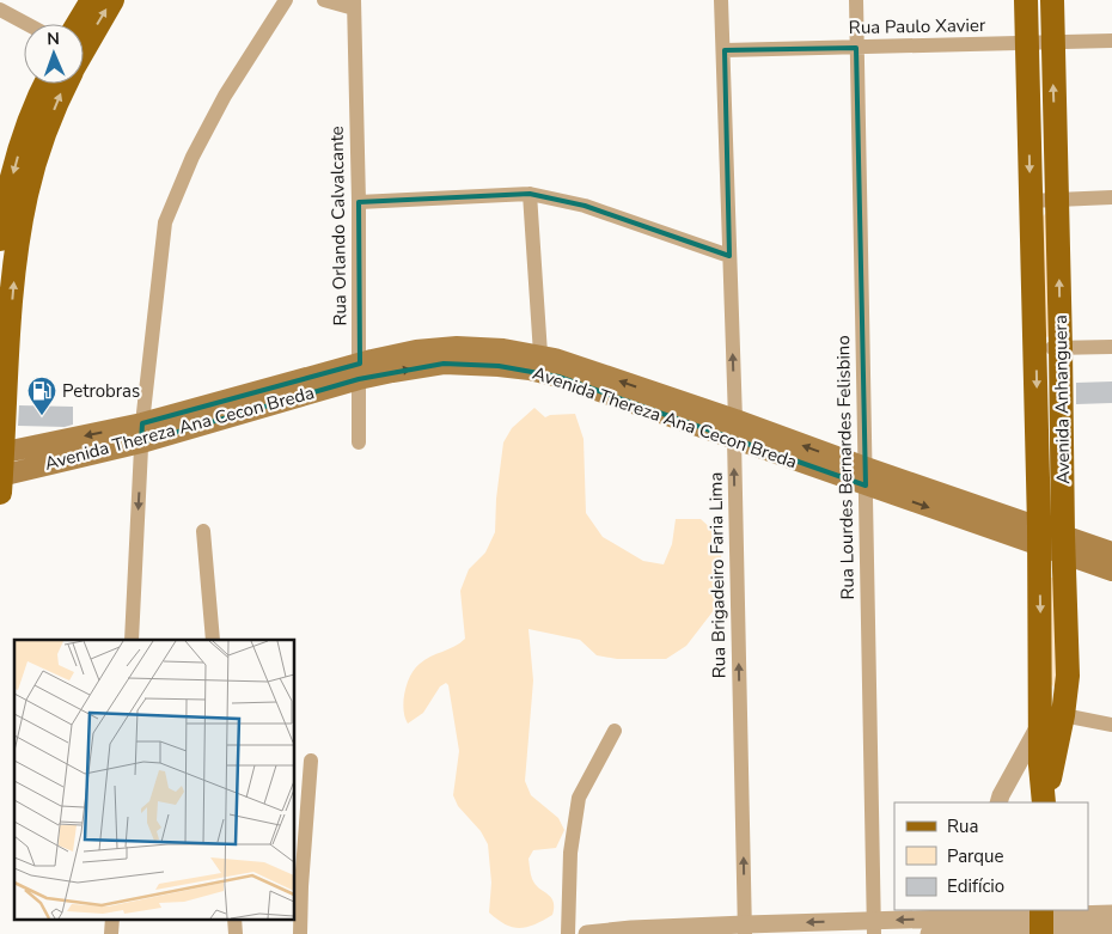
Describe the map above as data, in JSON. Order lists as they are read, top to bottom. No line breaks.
{"streets":{"main road":["Avenida Anhanguera","Avenida Thereza Ana Cecon Breda"],"street":["Rua Paulo Xavier","Rua Orlando Calvalcante","Rua Lourdes Bernardes Felisbino","Rua Brigadeiro Faria Lima"]},"crossings":[["Rua Paulo Xavier","Avenida Anhanguera"],["Rua Paulo Xavier","Rua Lourdes Bernardes Felisbino"],["Rua Paulo Xavier","Rua Brigadeiro Faria Lima"],["Rua Orlando Calvalcante","Avenida Thereza Ana Cecon Breda"],["Avenida Anhanguera","Avenida Thereza Ana Cecon Breda"],["Avenida Thereza Ana Cecon Breda","Rua Lourdes Bernardes Felisbino"],["Avenida Thereza Ana Cecon Breda","Rua Brigadeiro Faria Lima"]],"one_way":["Rua Brigadeiro Faria Lima"],"places":{"fuel station":["Petrobras"]},"legend":["Rua","Parque","Edifício"],"north":"top"}
